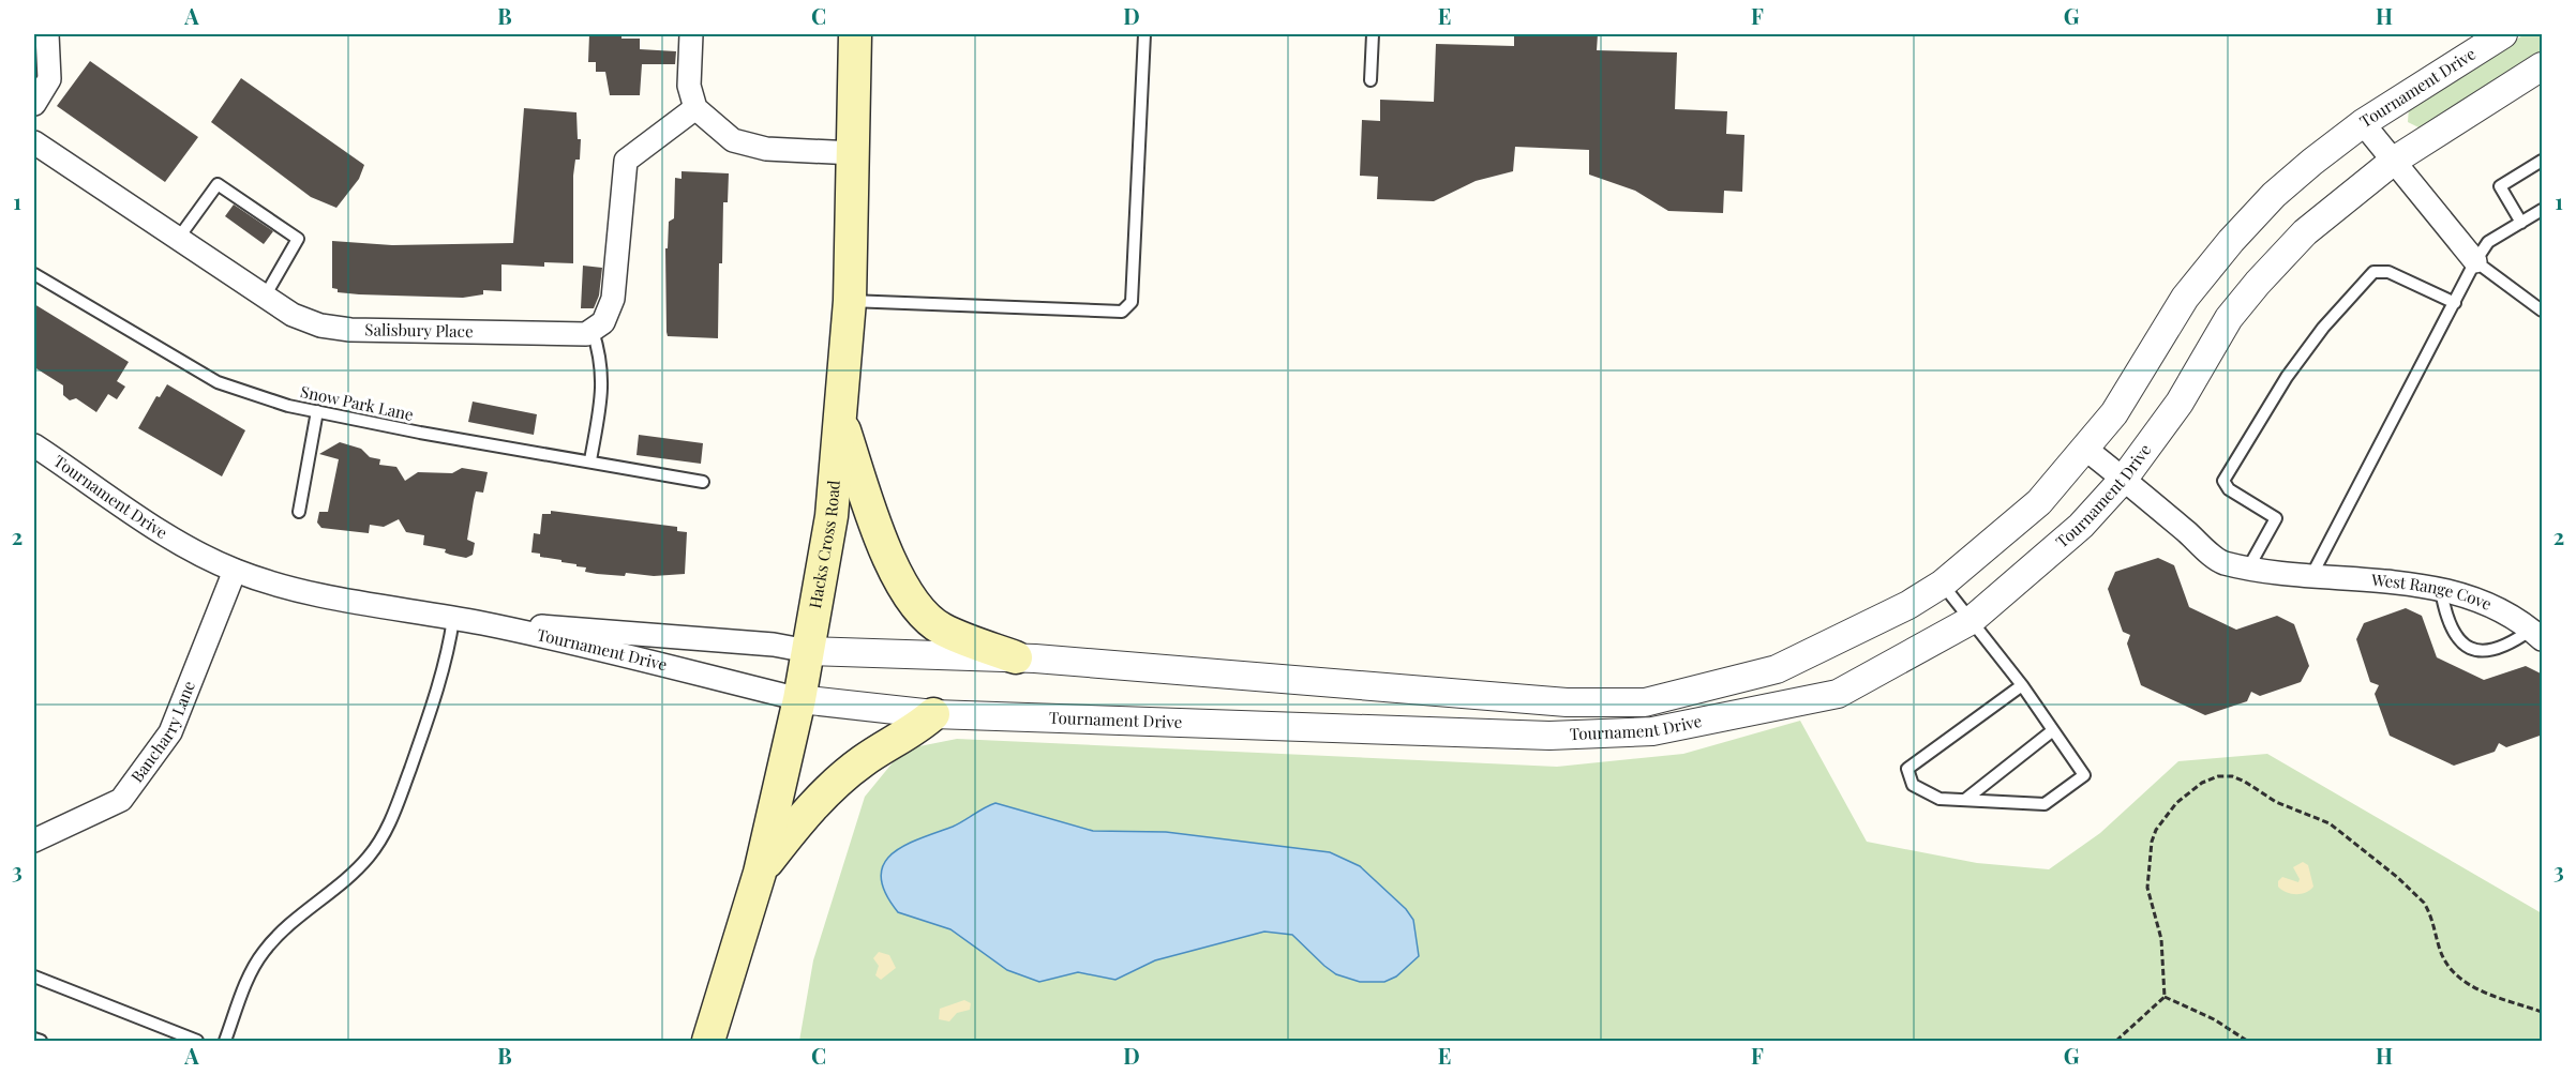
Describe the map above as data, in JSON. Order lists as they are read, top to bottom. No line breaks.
{"streets":{"main road":["Hacks Cross Road"],"street":["Tournament Drive","Salisbury Place","West Range Cove","Bancharry Lane"],"lane":["Snow Park Lane"]},"crossings":[["Tournament Drive","Hacks Cross Road"],["Tournament Drive","West Range Cove"],["Tournament Drive","Bancharry Lane"]],"grid":{"columns":["A","B","C","D","E","F","G","H"],"rows":["1","2","3"]}}
